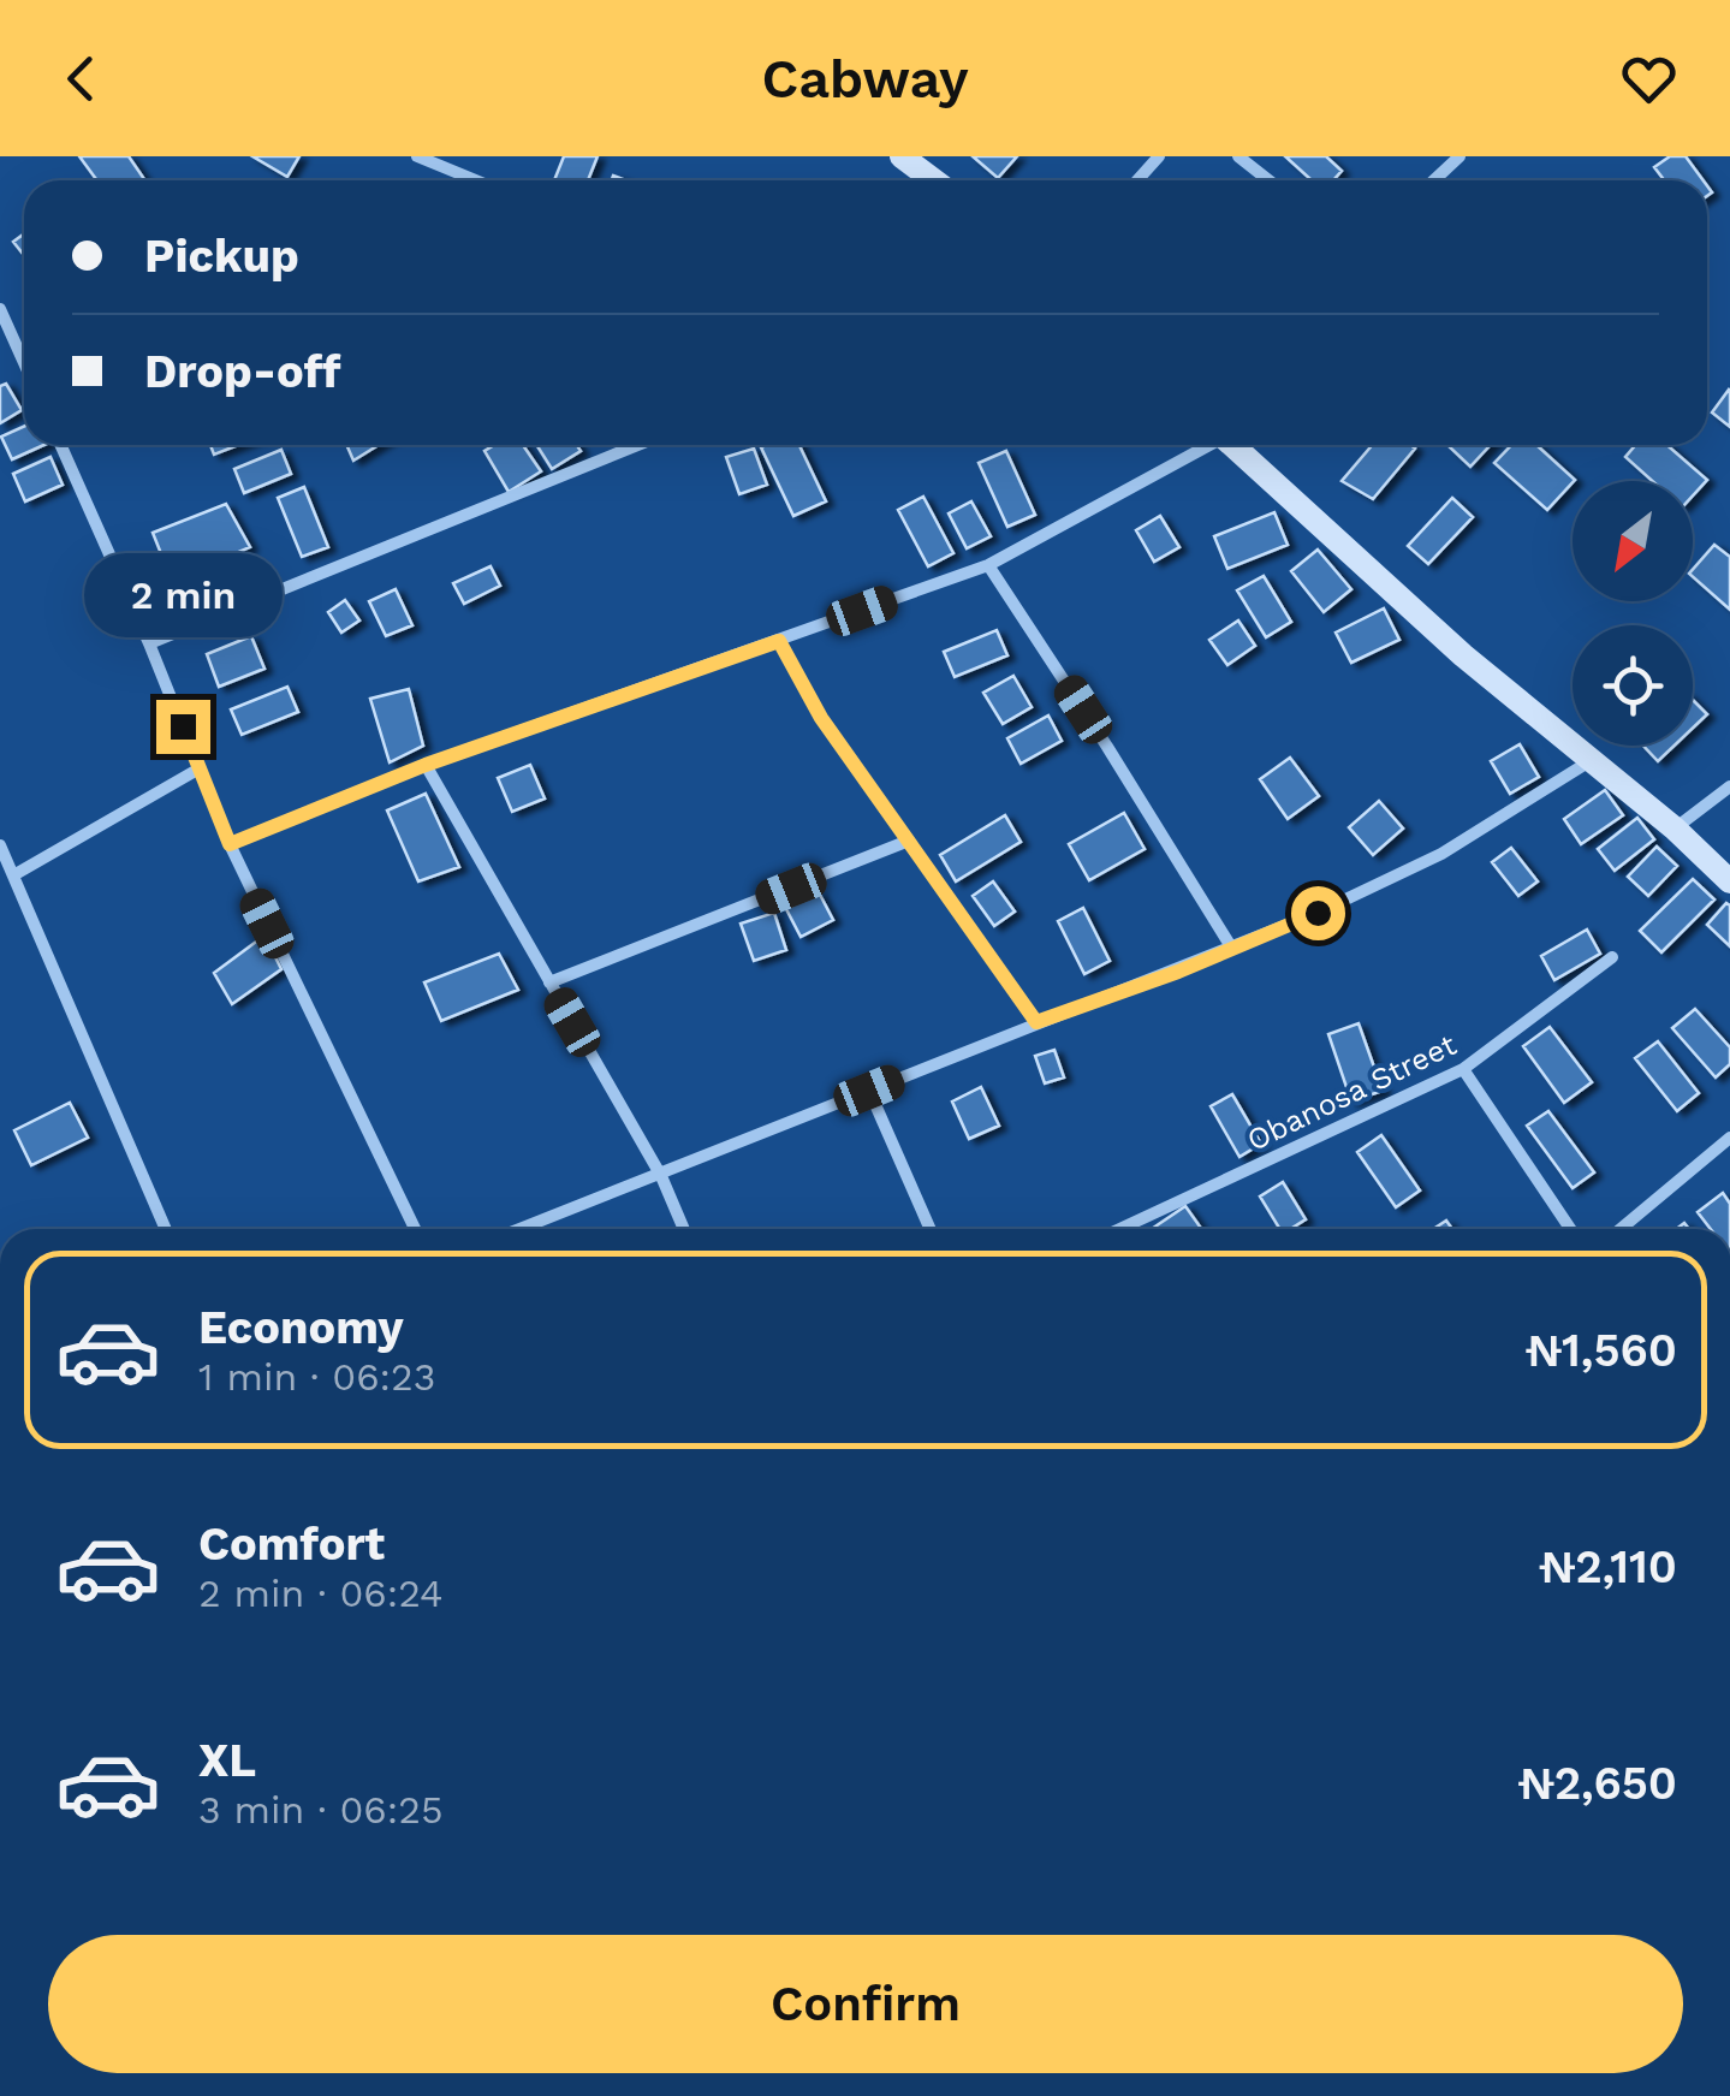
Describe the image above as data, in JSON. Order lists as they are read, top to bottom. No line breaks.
{"streets":{"street":["Obanosa Street"]},"north":"bottom left","page":{"header":"Cabway","banner":["Pickup","Drop-off"],"bubble":"2 min","list":[{"name":"Economy","note":"1 min · 06:23","value":"₦1,560"},{"name":"Comfort","note":"2 min · 06:24","value":"₦2,110"},{"name":"XL","note":"3 min · 06:25","value":"₦2,650"}],"buttons":"Confirm"}}
